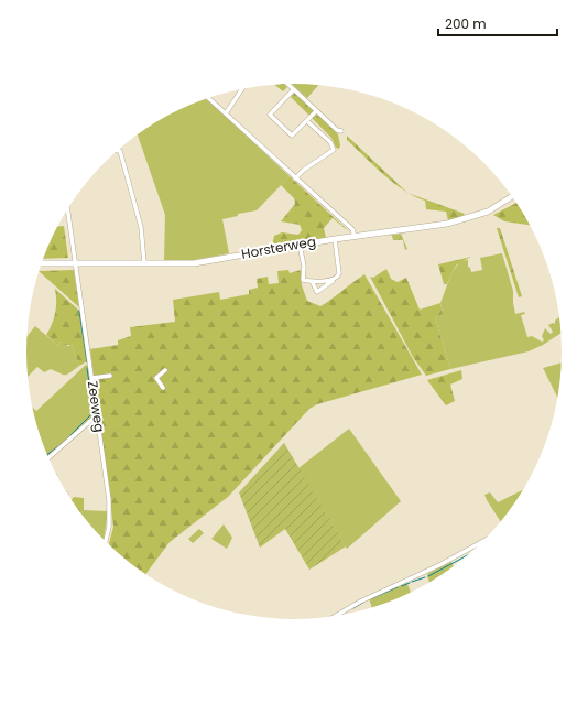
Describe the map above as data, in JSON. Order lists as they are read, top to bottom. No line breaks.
{"streets":{"main road":["Horsterweg"],"street":["Zeeweg"]},"crossings":[["Horsterweg","Zeeweg"]],"scale_bar":"200 m"}
